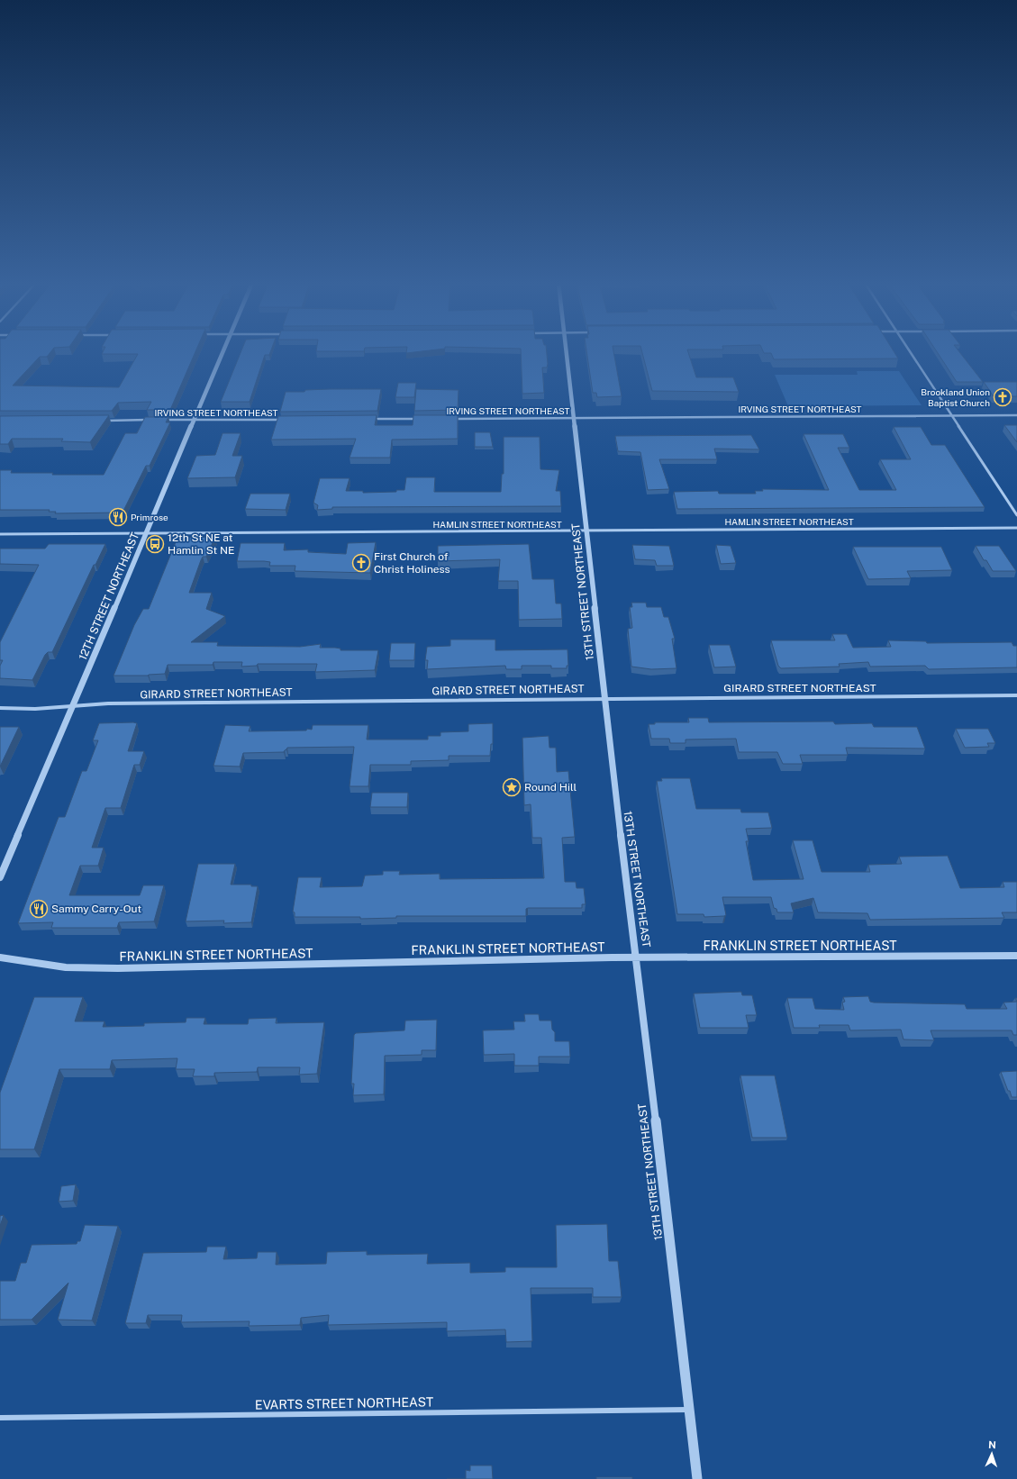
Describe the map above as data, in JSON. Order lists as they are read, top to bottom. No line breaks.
{"streets":{"street":["IRVING STREET NORTHEAST","HAMLIN STREET NORTHEAST","13TH STREET NORTHEAST","12TH STREET NORTHEAST","GIRARD STREET NORTHEAST","FRANKLIN STREET NORTHEAST","EVARTS STREET NORTHEAST"]},"crossings":[["IRVING STREET NORTHEAST","13TH STREET NORTHEAST"],["IRVING STREET NORTHEAST","12TH STREET NORTHEAST"],["HAMLIN STREET NORTHEAST","13TH STREET NORTHEAST"],["HAMLIN STREET NORTHEAST","12TH STREET NORTHEAST"],["13TH STREET NORTHEAST","GIRARD STREET NORTHEAST"],["13TH STREET NORTHEAST","FRANKLIN STREET NORTHEAST"],["13TH STREET NORTHEAST","EVARTS STREET NORTHEAST"],["12TH STREET NORTHEAST","GIRARD STREET NORTHEAST"]],"places":{"church":["Brookland Union Baptist Church","First Church of Christ Holiness"],"restaurant":["Primrose","Sammy Carry-Out"],"bus stop":["12th St NE at Hamlin St NE"],"place":["Round Hill"]},"north":"top"}
